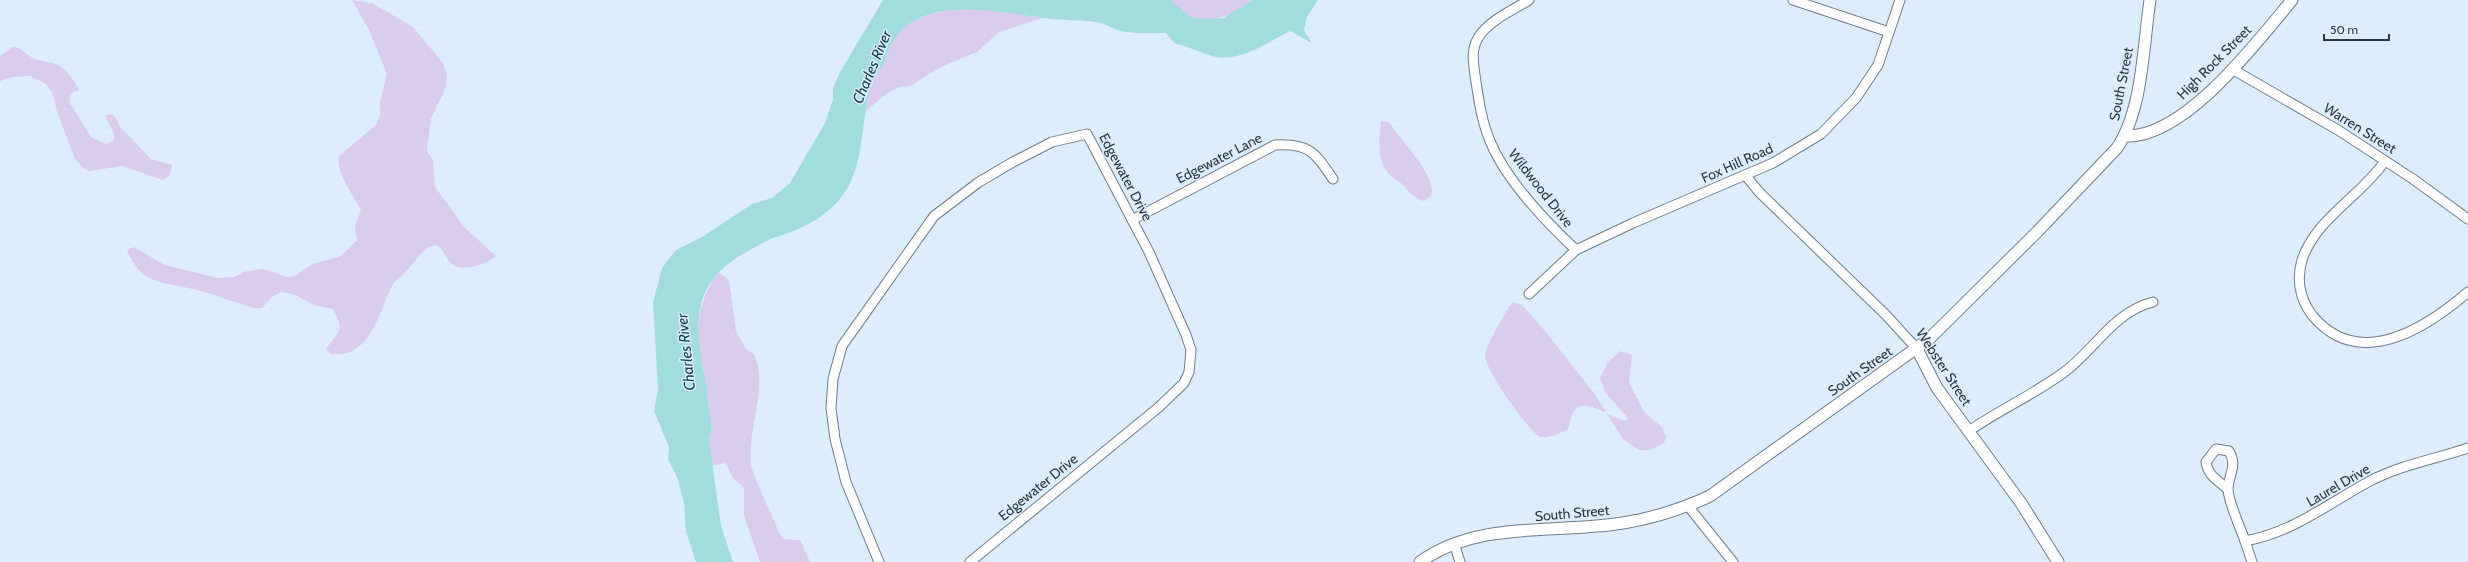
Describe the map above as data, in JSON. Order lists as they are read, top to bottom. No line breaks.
{"streets":{"street":["High Rock Street","South Street","Warren Street","Edgewater Lane","Fox Hill Road","Edgewater Drive","Wildwood Drive","Webster Street","Laurel Drive"]},"crossings":[["High Rock Street","South Street"],["High Rock Street","Warren Street"],["South Street","Webster Street"],["Edgewater Lane","Edgewater Drive"],["Fox Hill Road","Wildwood Drive"],["Fox Hill Road","Webster Street"]],"water":["Charles River"],"scale_bar":"50 m"}
